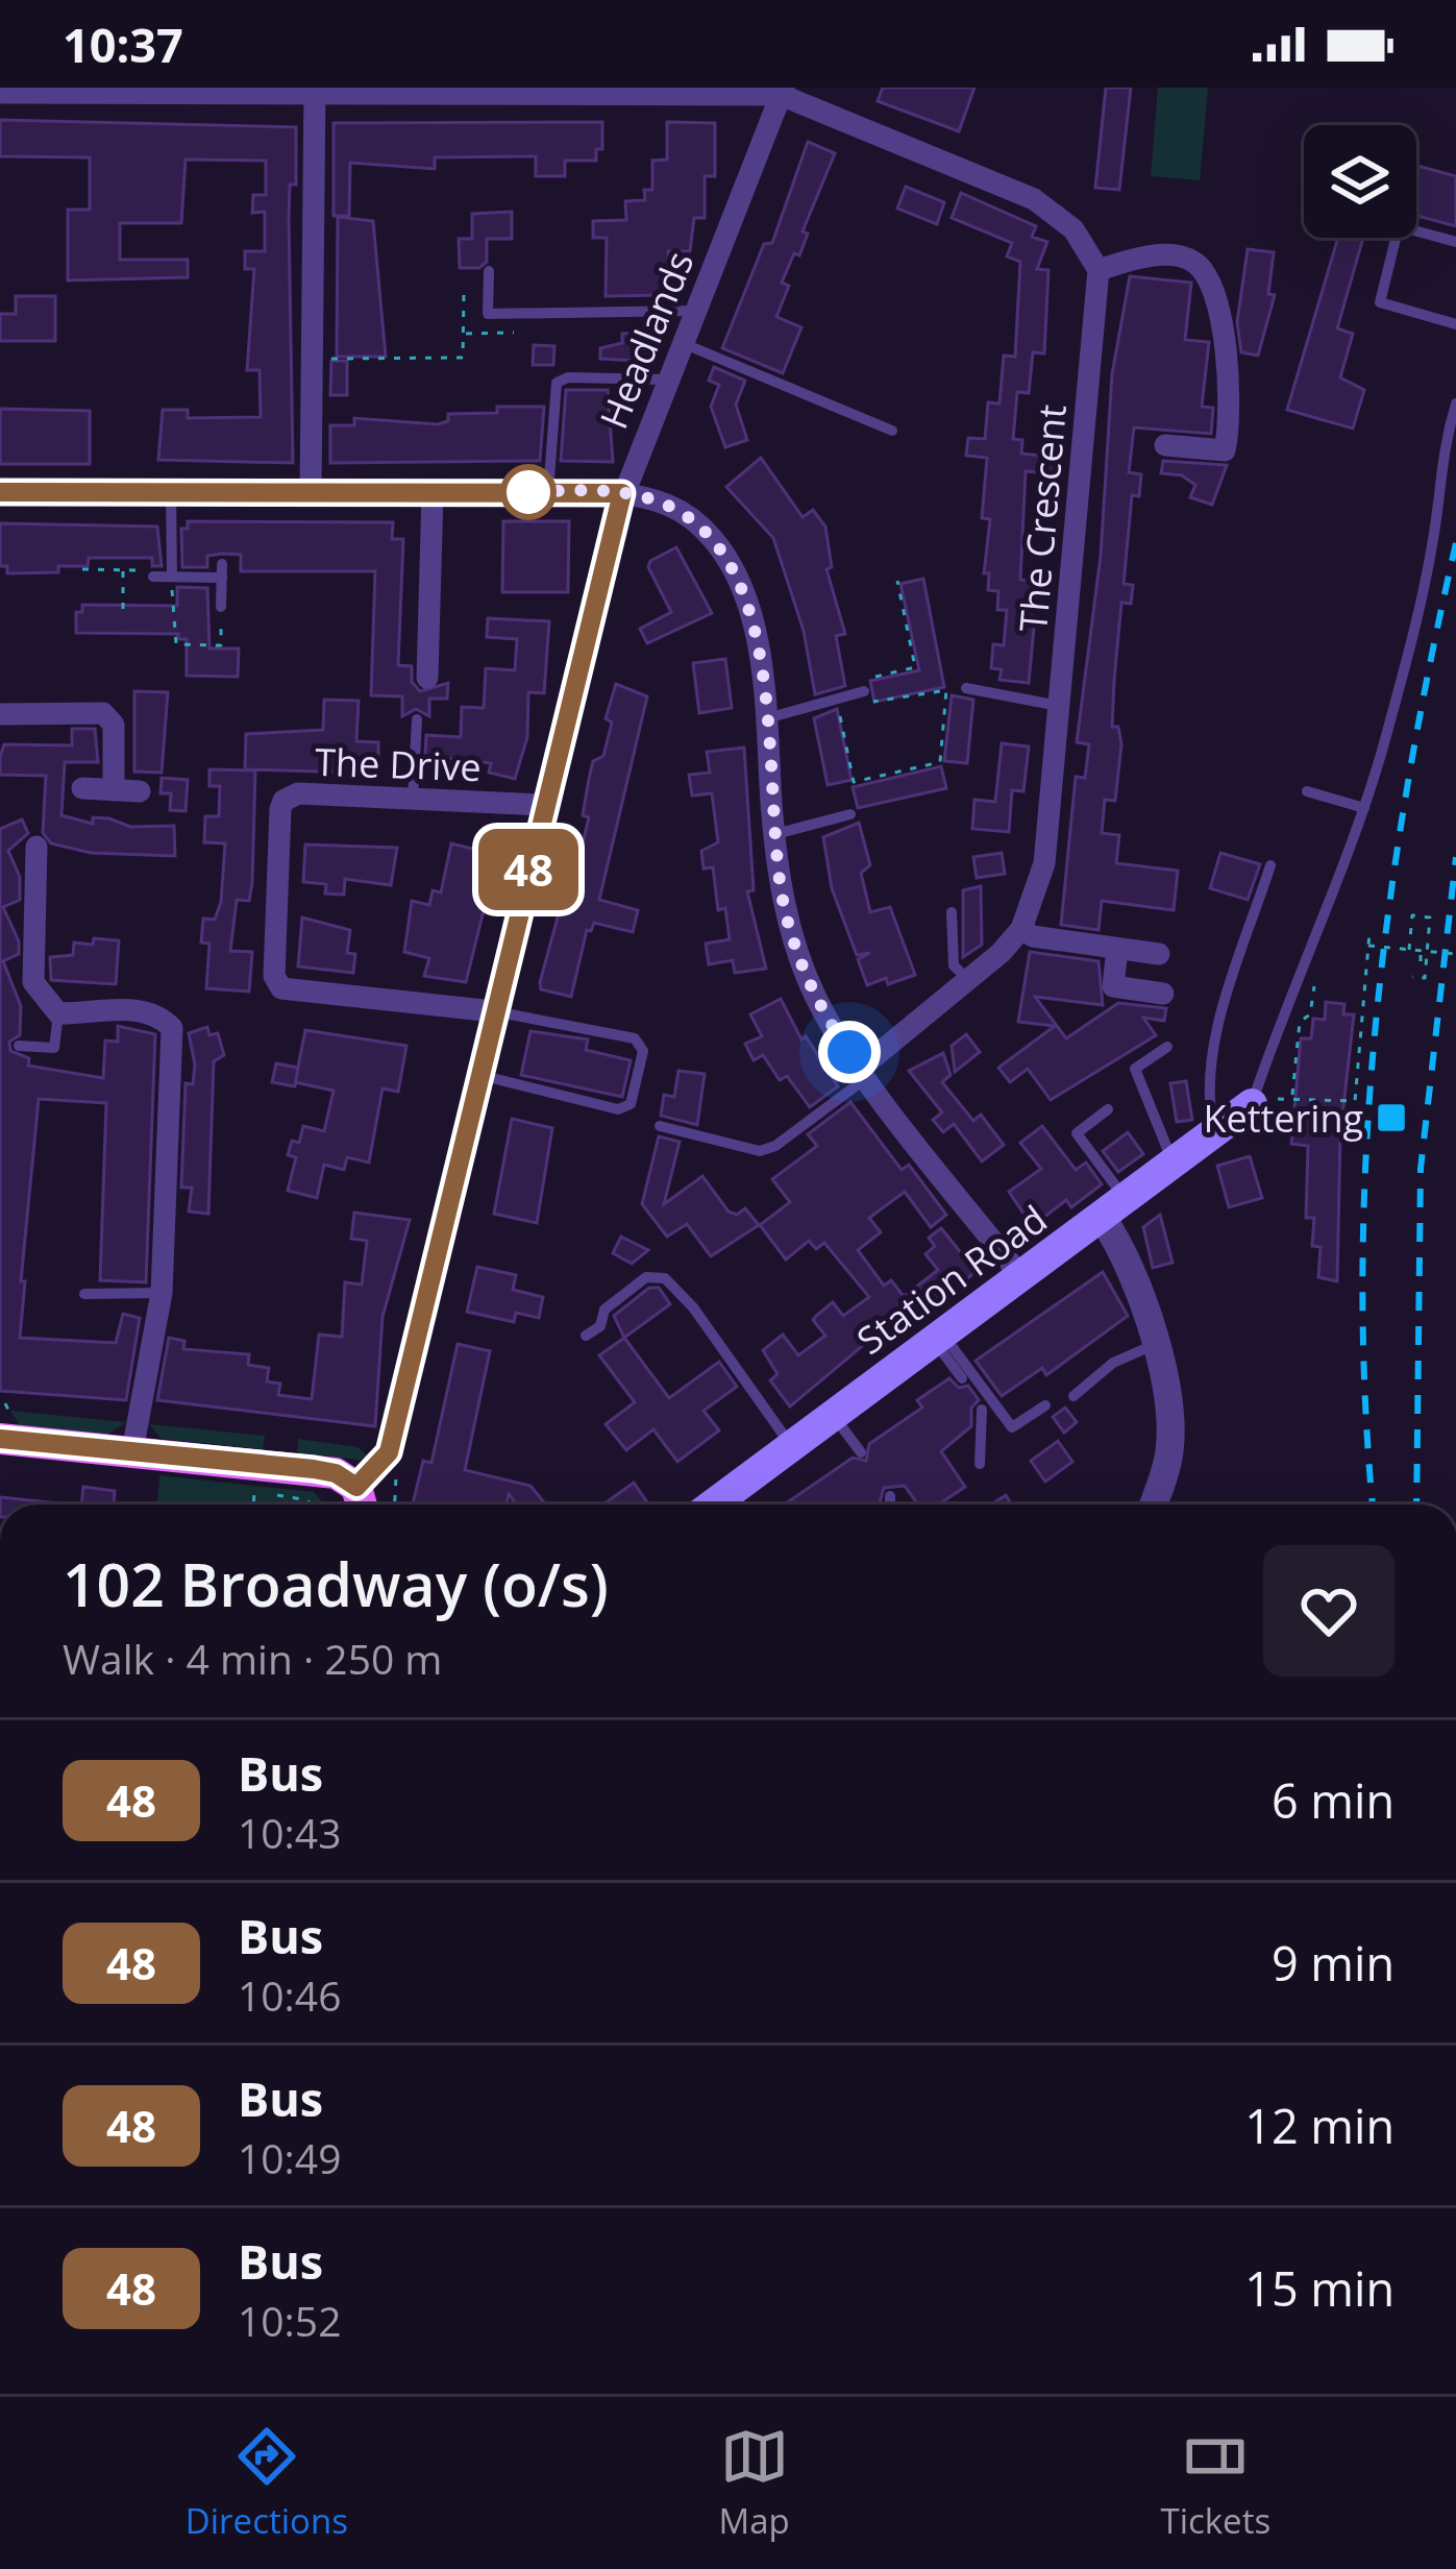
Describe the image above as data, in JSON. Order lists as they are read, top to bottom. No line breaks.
{"streets":{"main road":["Station Road"],"street":["Headlands","The Crescent","The Drive"]},"crossings":[["Headlands","The Drive"]],"places":{"transit":["Kettering"]},"lines":["bus line 48"],"page":{"status":"10:37","on_map":"48","heading":["102 Broadway (o/s)","Walk · 4 min · 250 m"],"list":[{"mark":"48","name":"Bus","note":"10:43","value":"6 min"},{"mark":"48","name":"Bus","note":"10:46","value":"9 min"},{"mark":"48","name":"Bus","note":"10:49","value":"12 min"},{"mark":"48","name":"Bus","note":"10:52","value":"15 min"}],"tabs":["Directions","Map","Tickets"]}}
